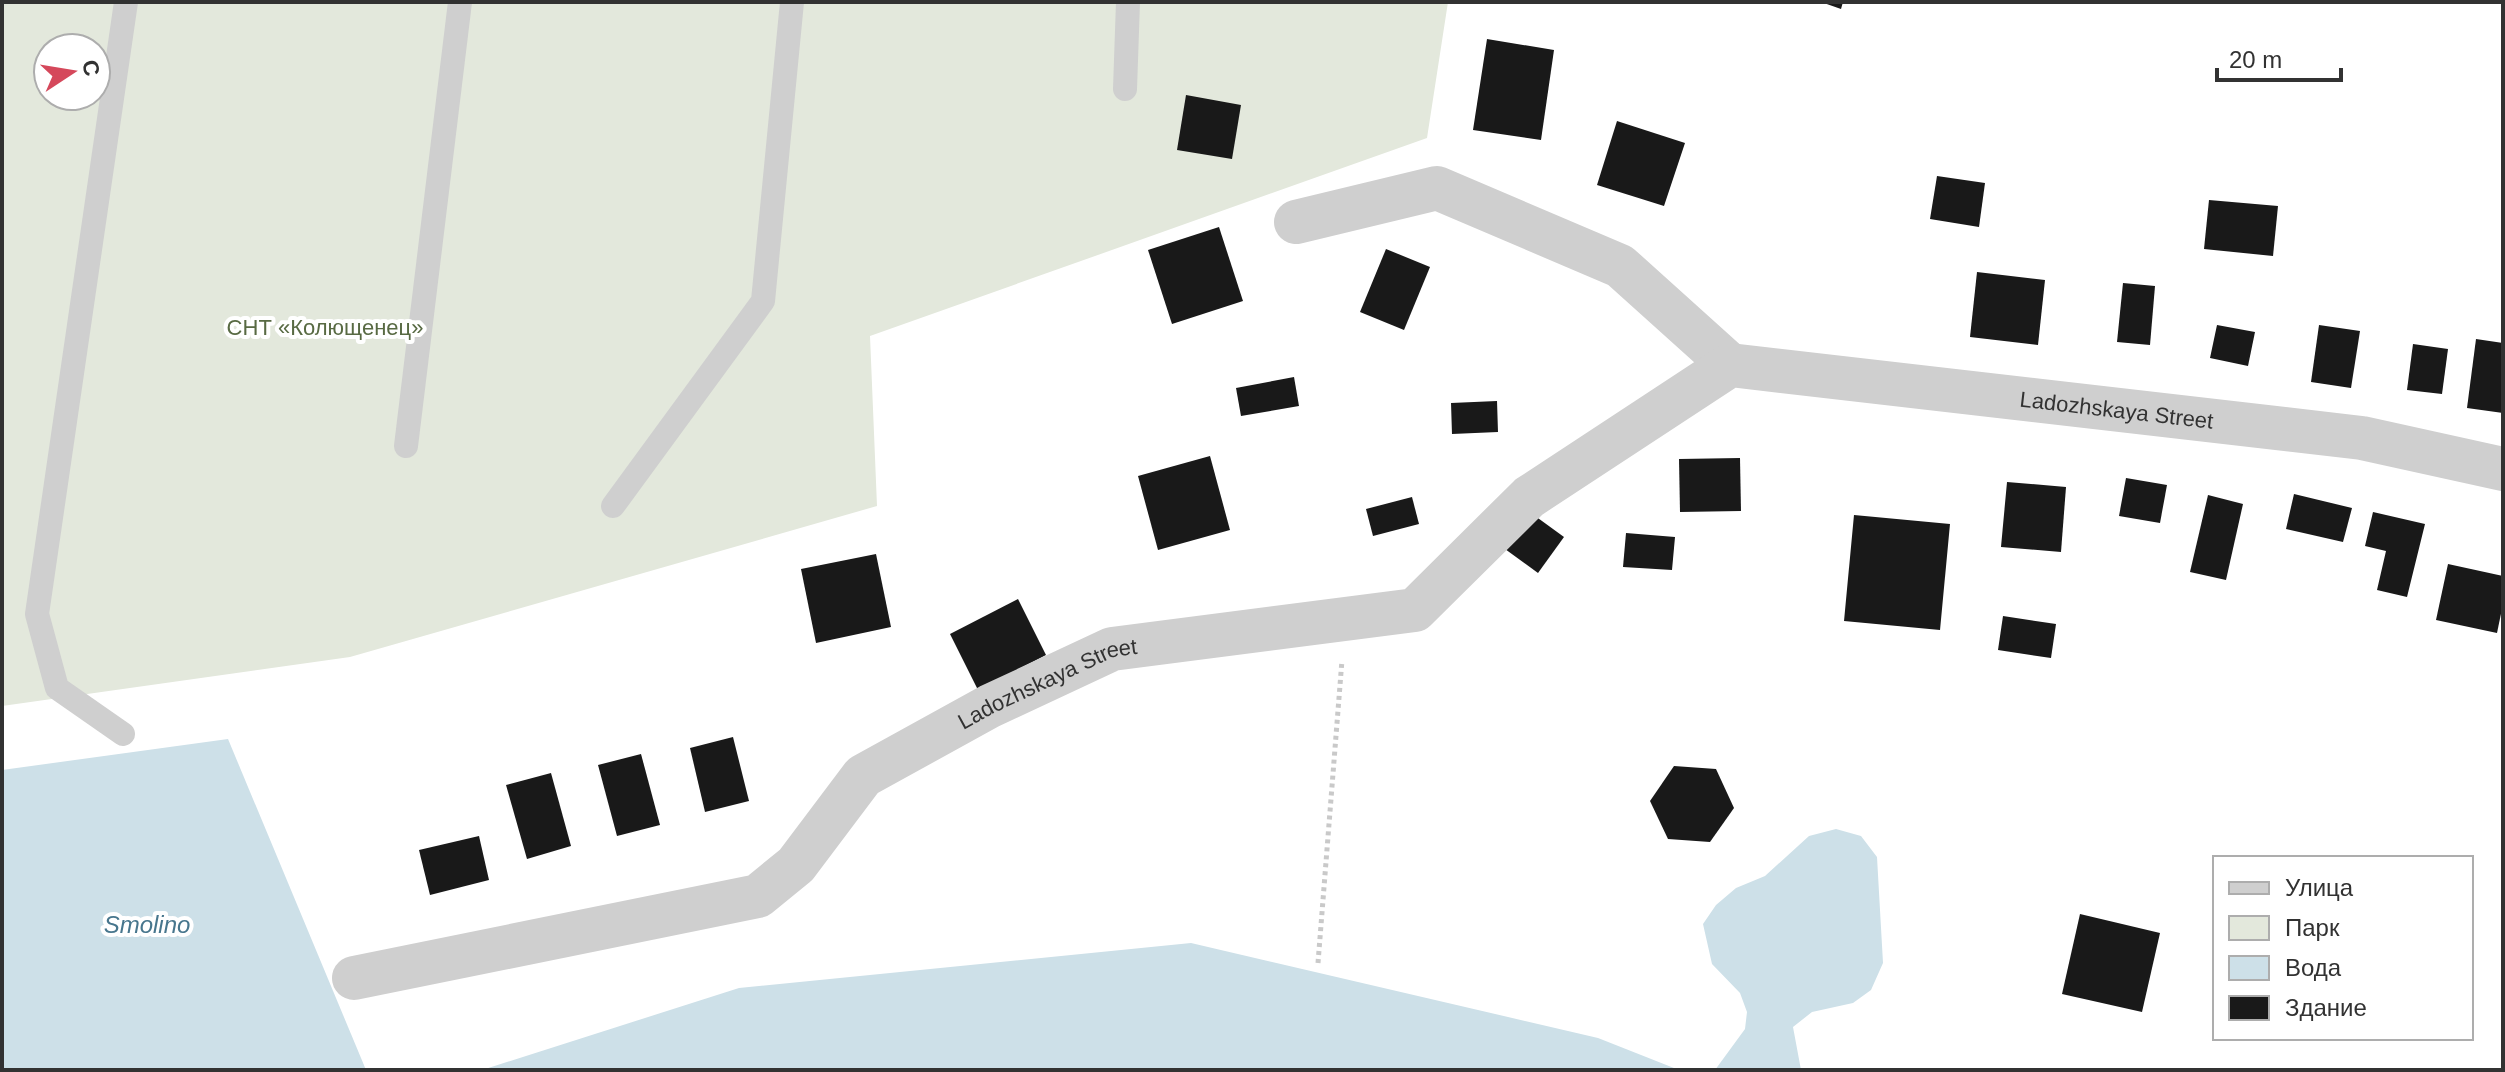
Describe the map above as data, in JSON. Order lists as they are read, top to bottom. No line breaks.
{"streets":{"street":["Ladozhskaya Street"]},"water":["Smolino"],"parks":["СНТ «Колющенец»"],"legend":["Улица","Парк","Вода","Здание"],"scale_bar":"20 m","north":"right"}
